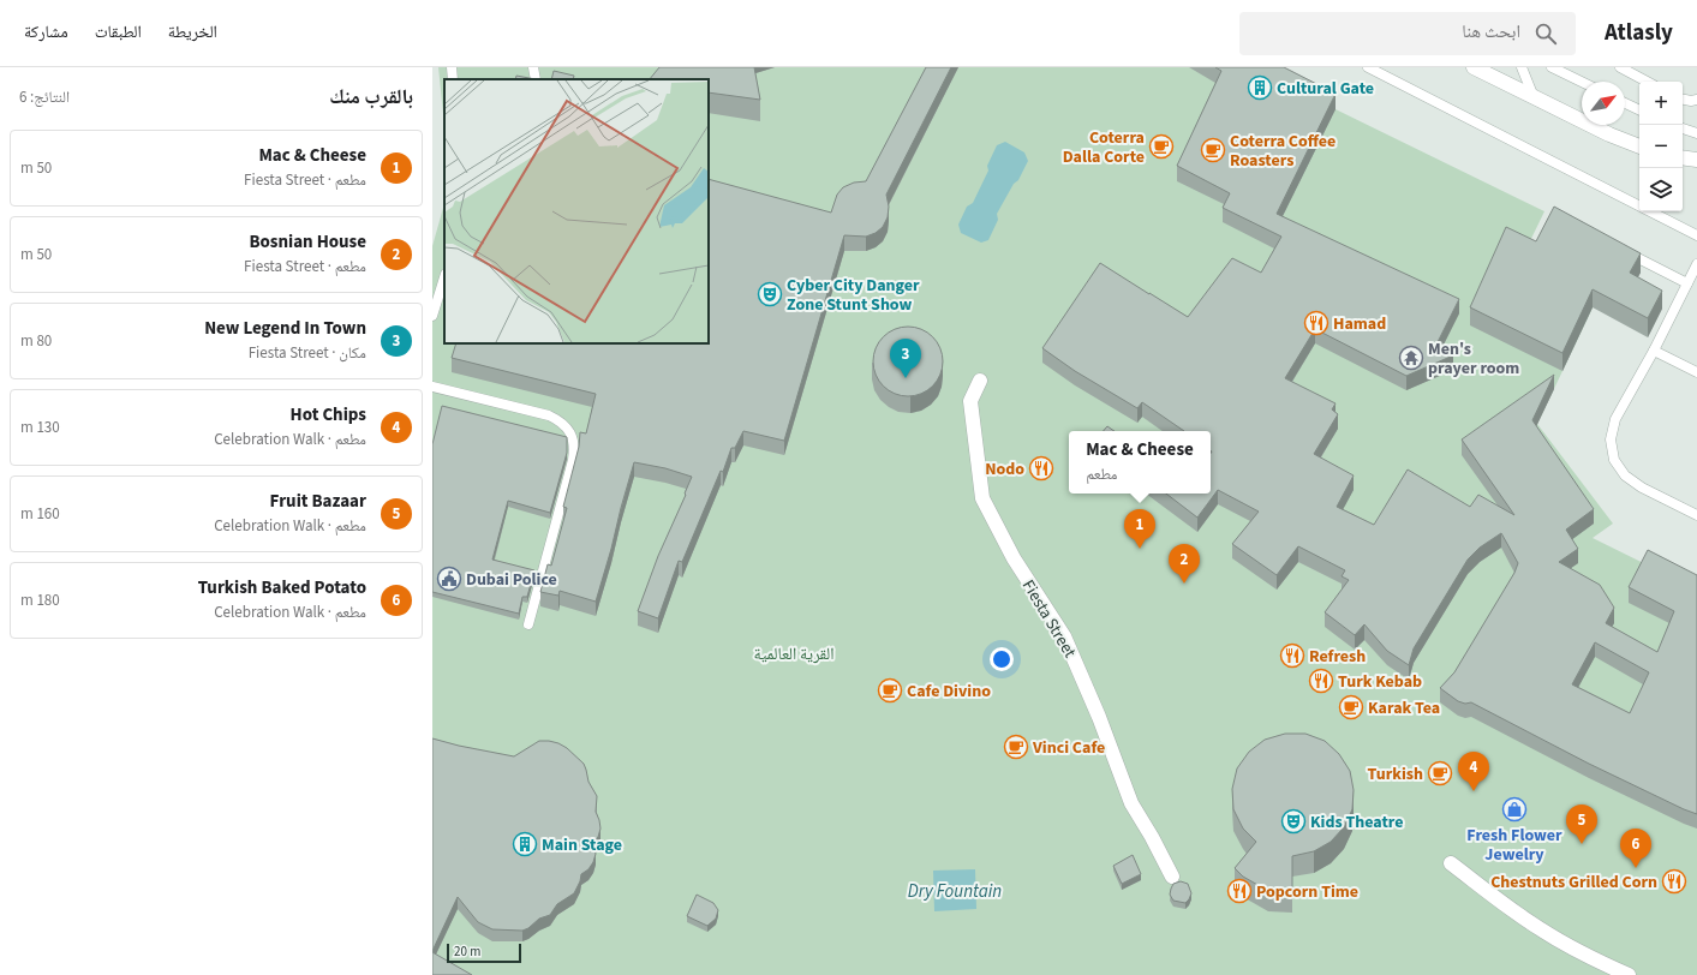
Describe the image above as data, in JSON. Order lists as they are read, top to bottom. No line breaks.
{"streets":{"street":["Fiesta Street"]},"water":["Dry Fountain"],"parks":["القرية العالمية"],"places":{"building":["Cultural Gate","Main Stage"],"cafe":["Coterra Dalla Corte","Coterra Coffee Roasters","Cafe Divino","Karak Tea","Vinci Cafe","Turkish"],"theatre":["Cyber City Danger Zone Stunt Show","Kids Theatre"],"restaurant":["Hamad","Nodo","Refresh","Turk Kebab","Chestnuts Grilled Corn","Popcorn Time"],"temple":["Men's prayer room"],"public building":["Dubai Police"],"shop":["Fresh Flower Jewelry"]},"scale_bar":"20 m","north":"top right","page":{"header":"Atlasly","search":"ابحث هنا","nav":["الخريطة","الطبقات","مشاركة"],"heading":["بالقرب منك","النتائج: 6"],"map_buttons":["+","−"],"list":[{"mark":"1","name":"Mac & Cheese","note":"مطعم · Fiesta Street","value":"50 m"},{"mark":"2","name":"Bosnian House","note":"مطعم · Fiesta Street","value":"50 m"},{"mark":"3","name":"New Legend In Town","note":"مكان · Fiesta Street","value":"80 m"},{"mark":"4","name":"Hot Chips","note":"مطعم · Celebration Walk","value":"130 m"},{"mark":"5","name":"Fruit Bazaar","note":"مطعم · Celebration Walk","value":"160 m"},{"mark":"6","name":"Turkish Baked Potato","note":"مطعم · Celebration Walk","value":"180 m"}],"pins":["3","1","2","4","5","6"],"popup":["Mac & Cheese","مطعم"],"scale":"20 m"}}
